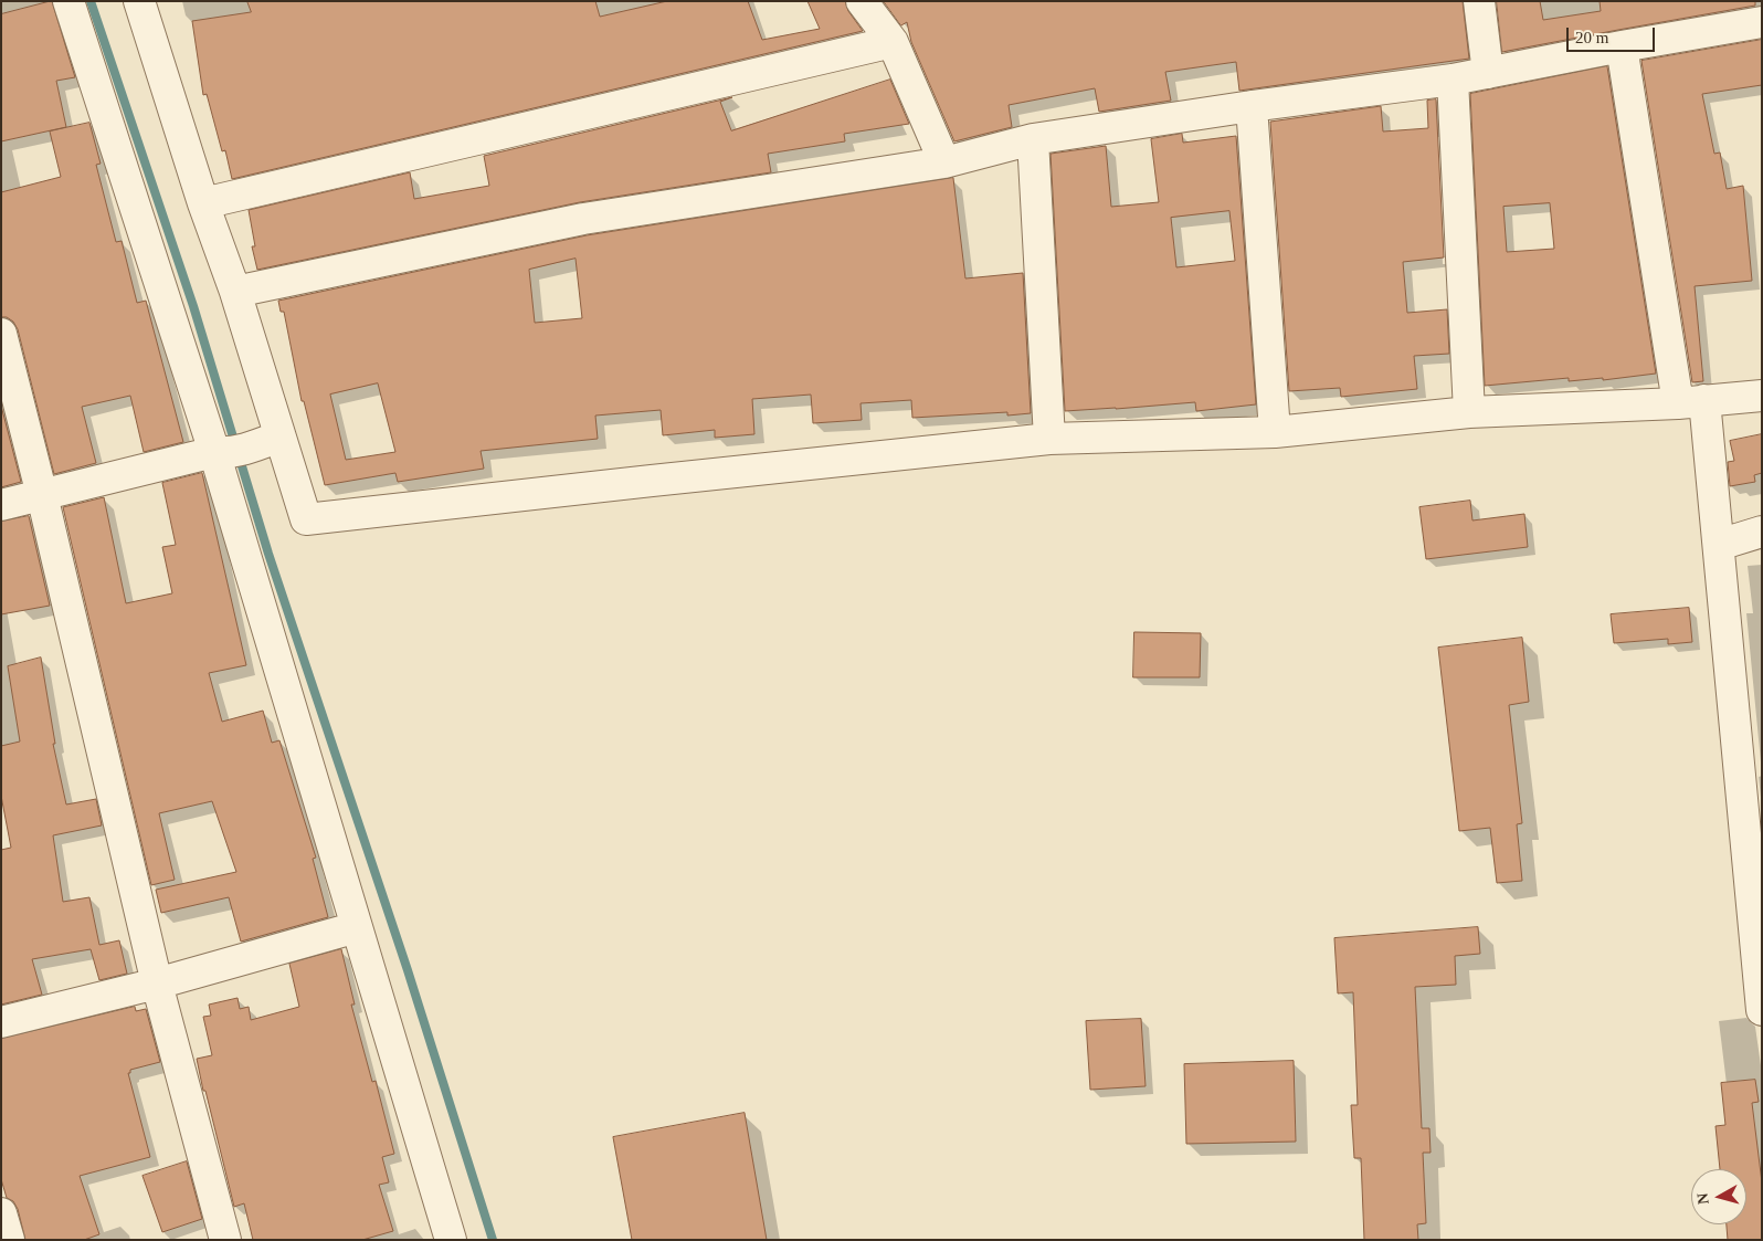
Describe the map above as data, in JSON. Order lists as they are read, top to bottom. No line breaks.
{"scale_bar":"20 m","north":"left"}
